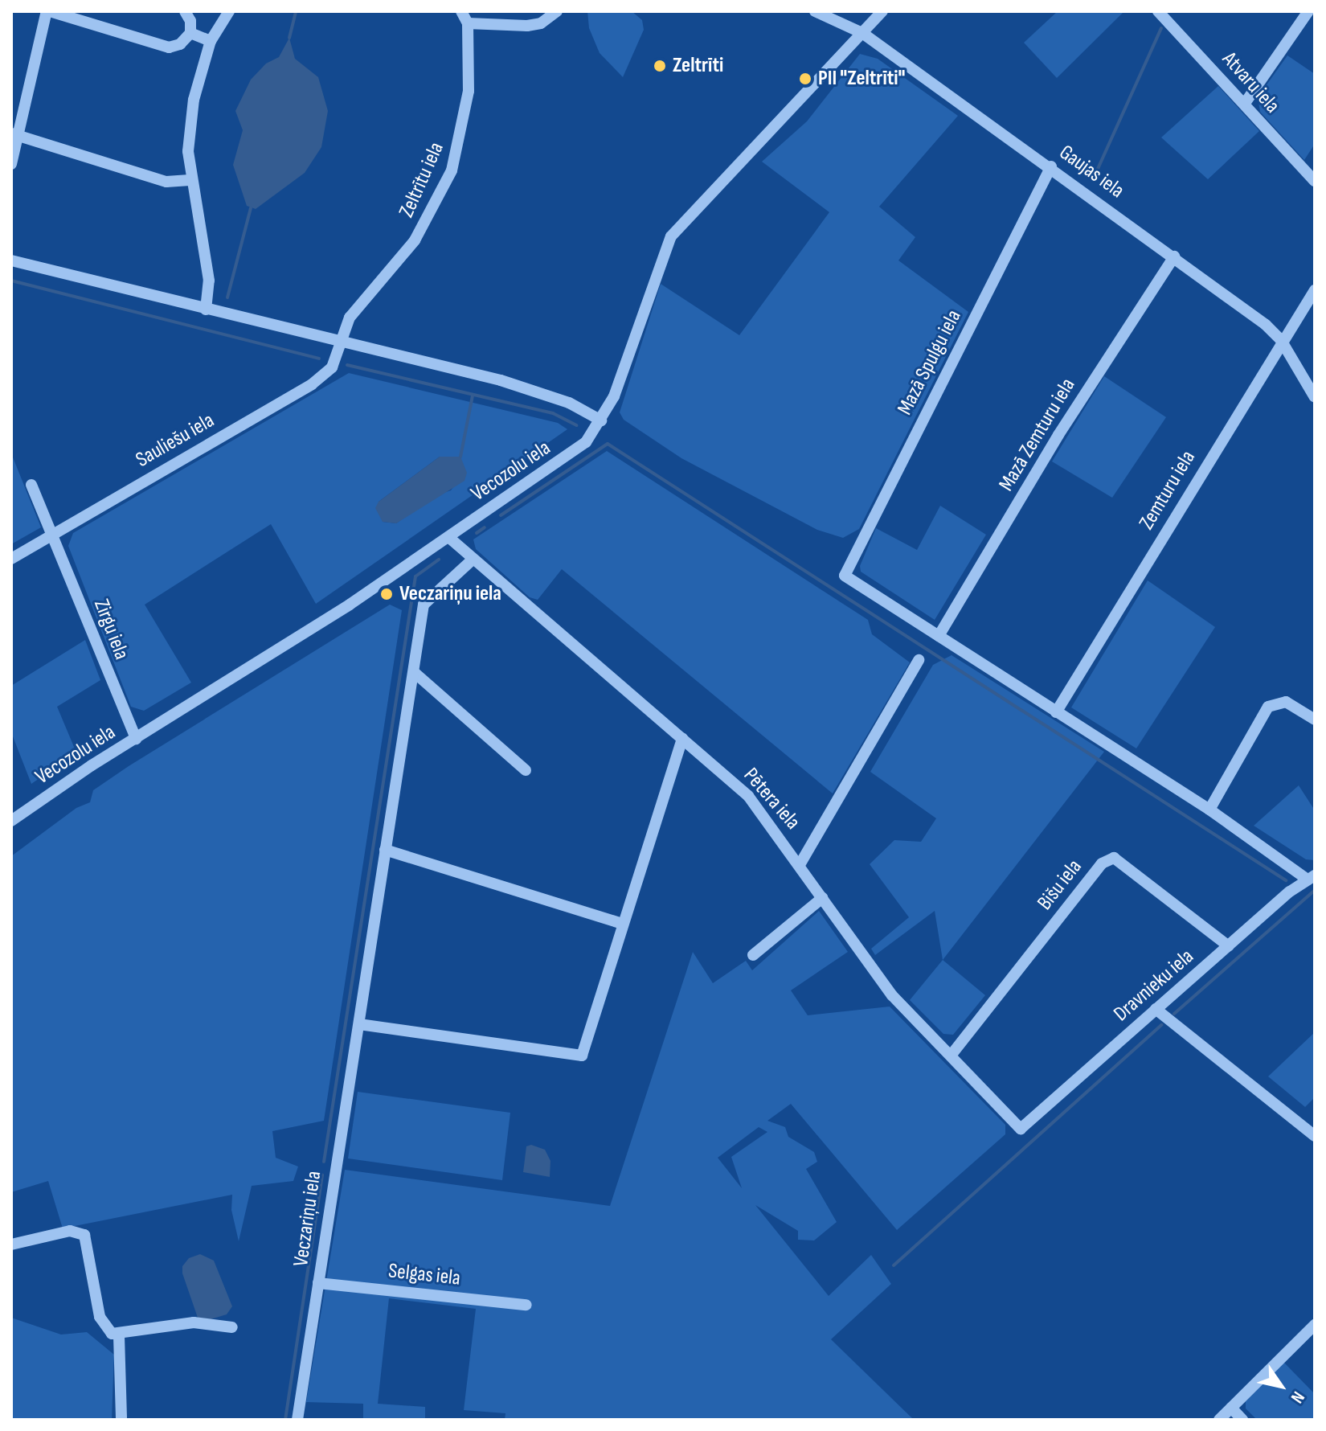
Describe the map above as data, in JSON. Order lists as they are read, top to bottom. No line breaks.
{"streets":{"street":["Atvaru iela","Gaujas iela","Zeltrītu iela","Mazā Spulgu iela","Mazā Zemturu iela","Sauliešu iela","Vecozolu iela","Zemturu iela","Zirgu iela","Pētera iela","Bišu iela","Dravnieku iela","Veczariņu iela","Selgas iela"]},"crossings":[["Gaujas iela","Mazā Spulgu iela"],["Gaujas iela","Mazā Zemturu iela"],["Gaujas iela","Vecozolu iela"],["Gaujas iela","Zemturu iela"],["Zeltrītu iela","Sauliešu iela"],["Mazā Spulgu iela","Mazā Zemturu iela"],["Sauliešu iela","Zirgu iela"],["Vecozolu iela","Zirgu iela"],["Vecozolu iela","Pētera iela"],["Pētera iela","Bišu iela"],["Pētera iela","Dravnieku iela"],["Pētera iela","Veczariņu iela"],["Bišu iela","Dravnieku iela"],["Veczariņu iela","Selgas iela"]],"places":["Zeltrīti","PII \"Zeltrīti\"","Veczariņu iela"],"north":"bottom right"}
